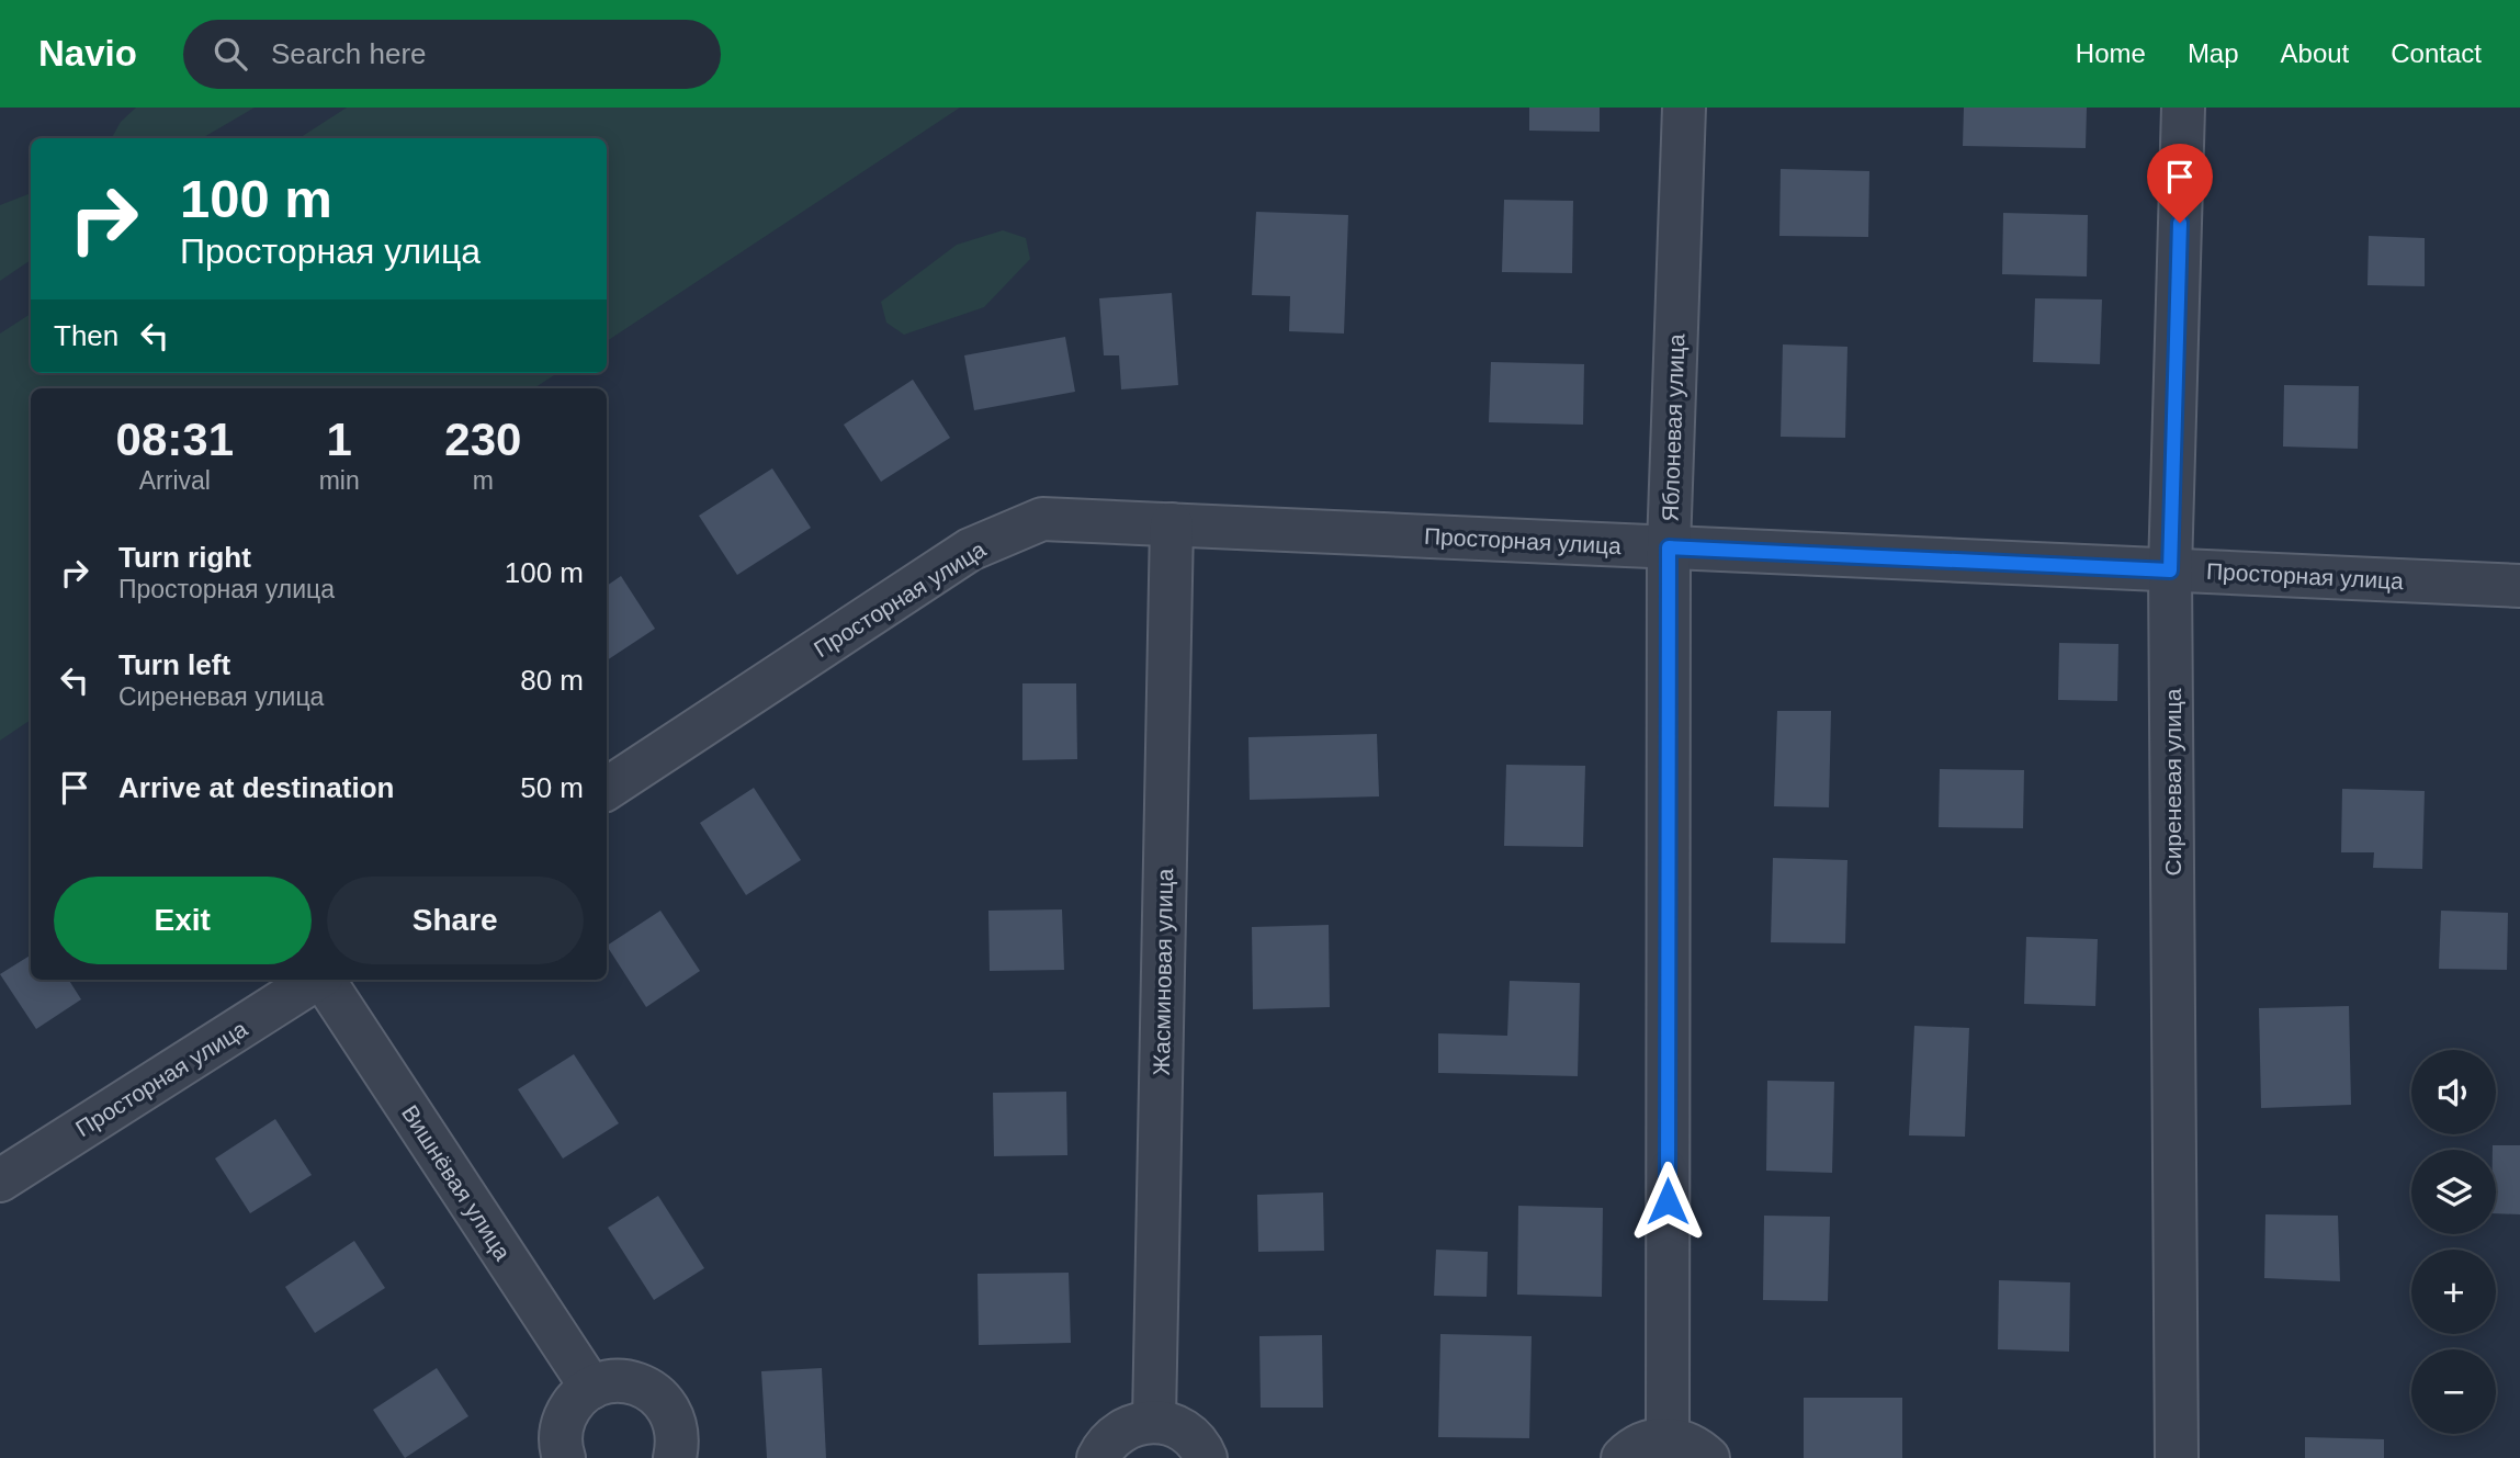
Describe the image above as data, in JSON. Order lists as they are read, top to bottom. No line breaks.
{"streets":{"street":["Яблоневая улица","Просторная улица","Сиреневая улица","Жасминовая улица","Вишнёвая улица"]},"crossings":[["Яблоневая улица","Просторная улица"],["Просторная улица","Сиреневая улица"],["Просторная улица","Жасминовая улица"]],"page":{"header":"Navio","search":"Search here","nav":["Home","Map","About","Contact"],"turn":["100 m","Просторная улица"],"then":"Then","eta":["08:31","Arrival","1","min","230","m"],"list":[{"name":"Turn right","note":"Просторная улица","value":"100 m"},{"name":"Turn left","note":"Сиреневая улица","value":"80 m"},{"name":"Arrive at destination","value":"50 m"}],"buttons":["Exit","Share"],"map_buttons":["+","−"]}}
